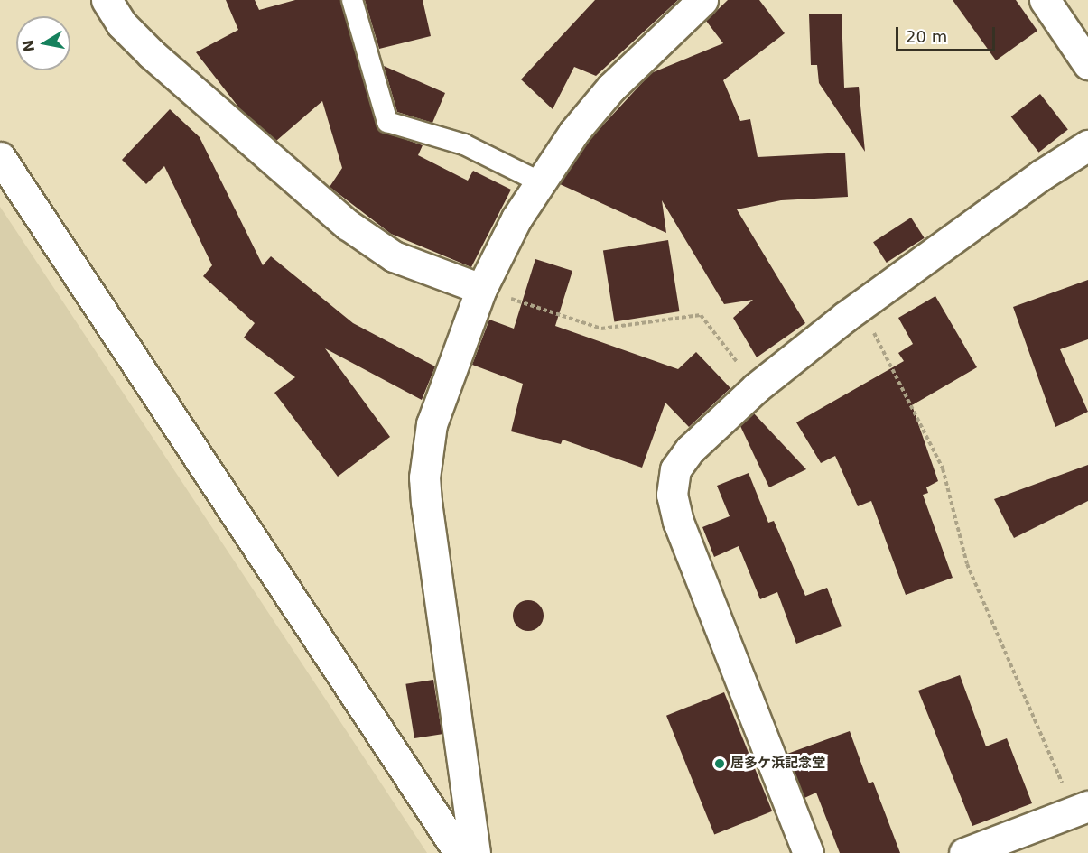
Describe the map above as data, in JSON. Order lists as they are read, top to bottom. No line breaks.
{"places":["居多ケ浜記念堂"],"scale_bar":"20 m","north":"left"}
